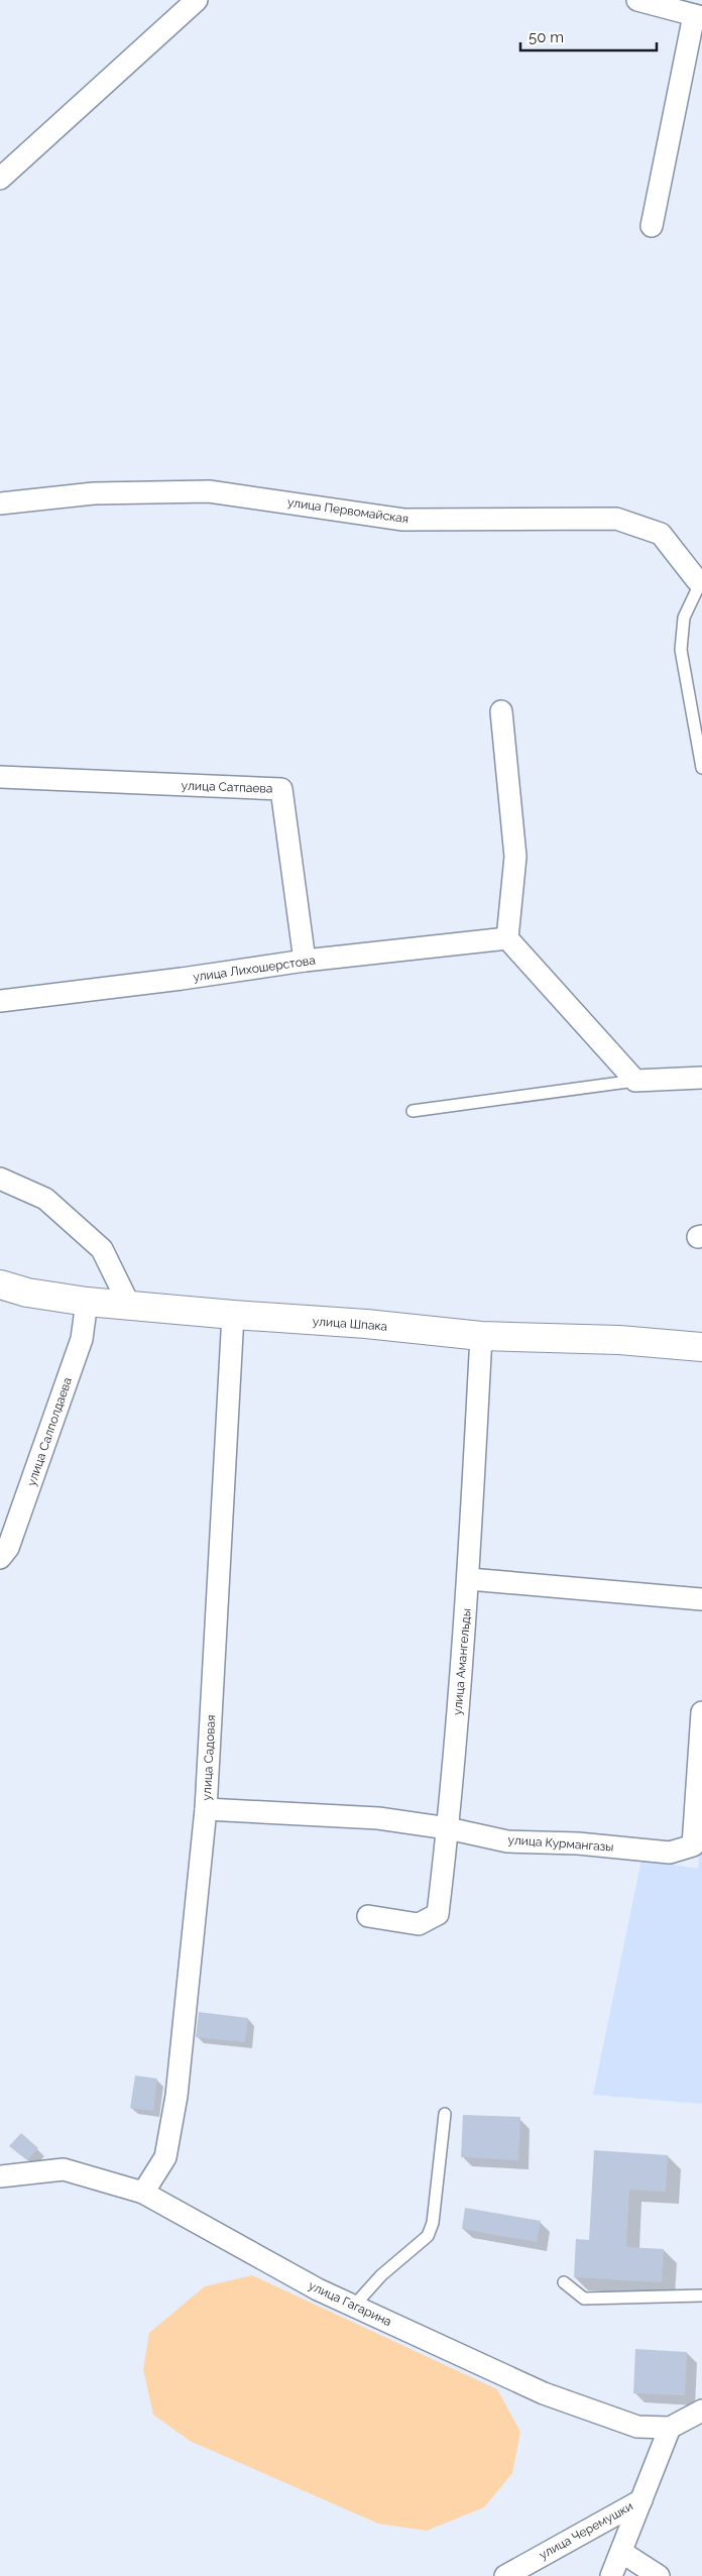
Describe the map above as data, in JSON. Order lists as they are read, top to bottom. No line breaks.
{"streets":{"street":["улица Первомайская","улица Сатпаева","улица Лихошерстова","улица Шпака","улица Салполдаева","улица Амангельды","улица Садовая","улица Курмангазы","улица Гагарина","улица Черемушки"]},"crossings":[["улица Сатпаева","улица Лихошерстова"],["улица Шпака","улица Салполдаева"],["улица Шпака","улица Амангельды"],["улица Шпака","улица Садовая"],["улица Амангельды","улица Курмангазы"],["улица Садовая","улица Курмангазы"],["улица Садовая","улица Гагарина"],["улица Гагарина","улица Черемушки"]],"scale_bar":"50 m"}
